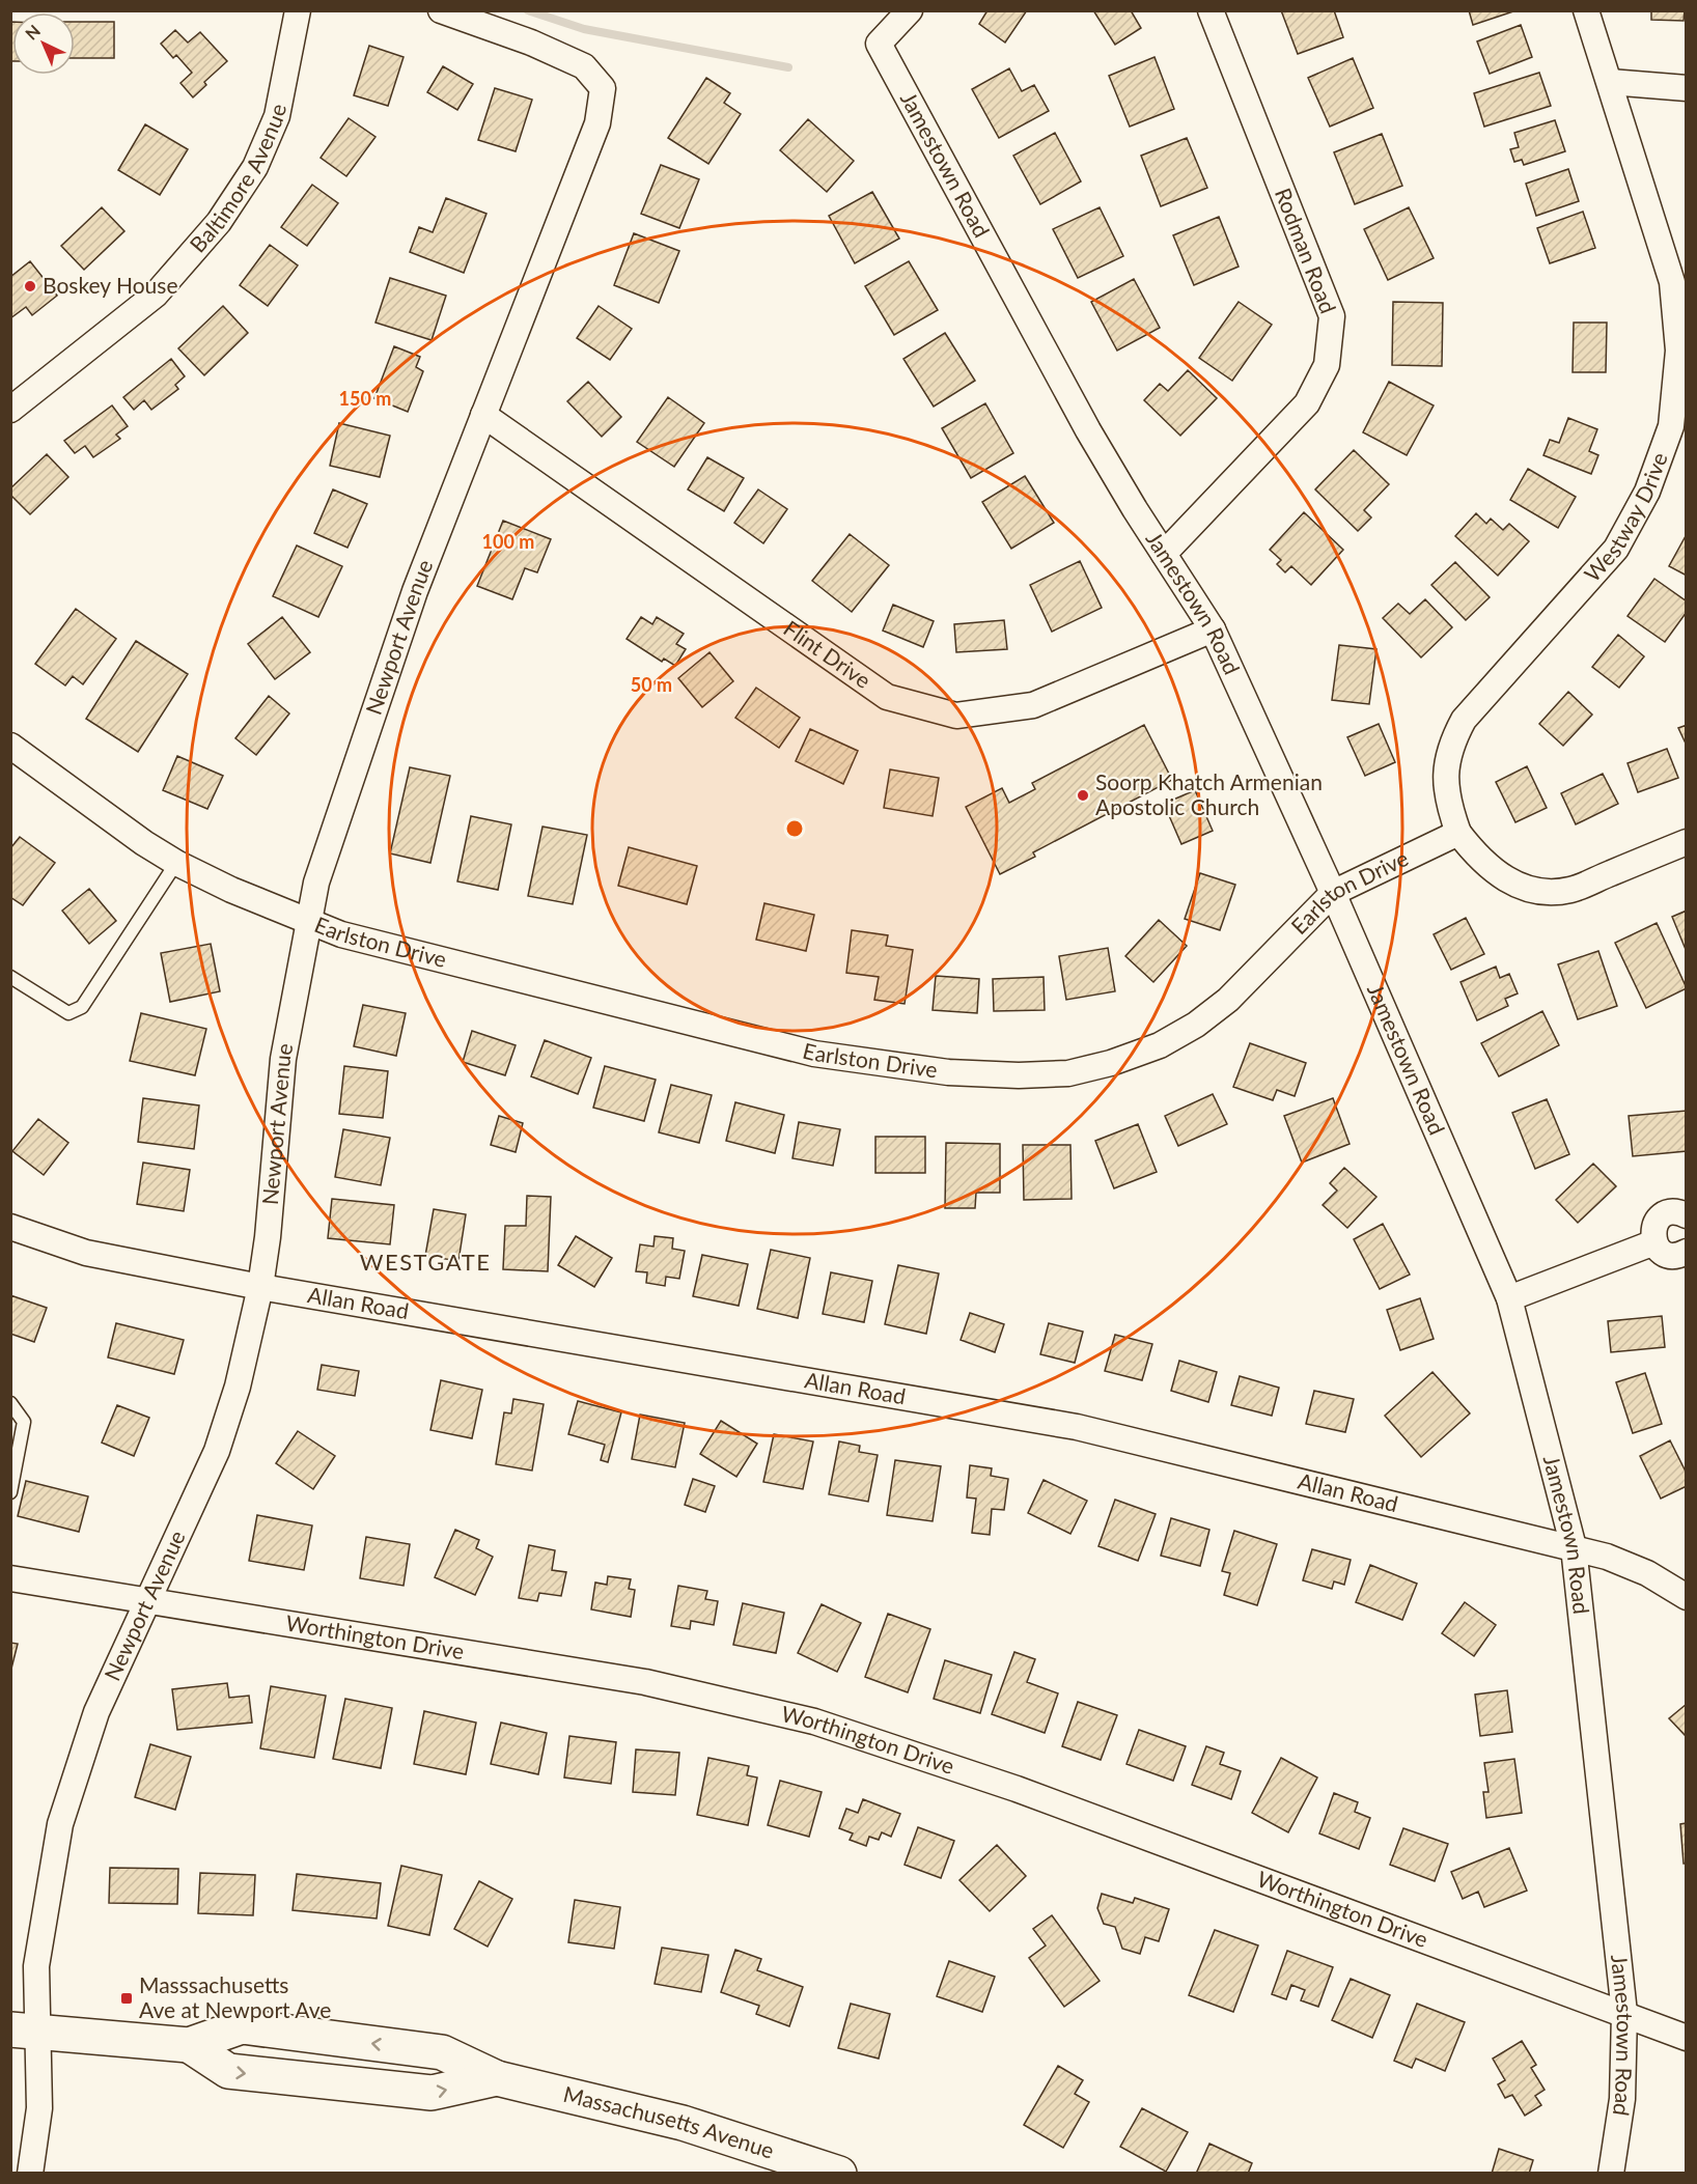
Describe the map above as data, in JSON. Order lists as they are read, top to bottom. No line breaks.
{"streets":{"main road":["Massachusetts Avenue"],"street":["Jamestown Road","Baltimore Avenue","Rodman Road","Westway Drive","Newport Avenue","Flint Drive","Earlston Drive","Allan Road","Worthington Drive"]},"crossings":[["Jamestown Road","Rodman Road"],["Jamestown Road","Flint Drive"],["Jamestown Road","Earlston Drive"],["Jamestown Road","Allan Road"],["Jamestown Road","Worthington Drive"],["Westway Drive","Earlston Drive"],["Newport Avenue","Flint Drive"],["Newport Avenue","Earlston Drive"],["Newport Avenue","Allan Road"],["Newport Avenue","Worthington Drive"],["Newport Avenue","Massachusetts Avenue"]],"districts":["WESTGATE"],"places":{"other":["Boskey House","Soorp Khatch Armenian Apostolic Church"],"transit":["Masssachusetts Ave at Newport Ave"]},"north":"top left","rings":["150 m","100 m","50 m"]}
